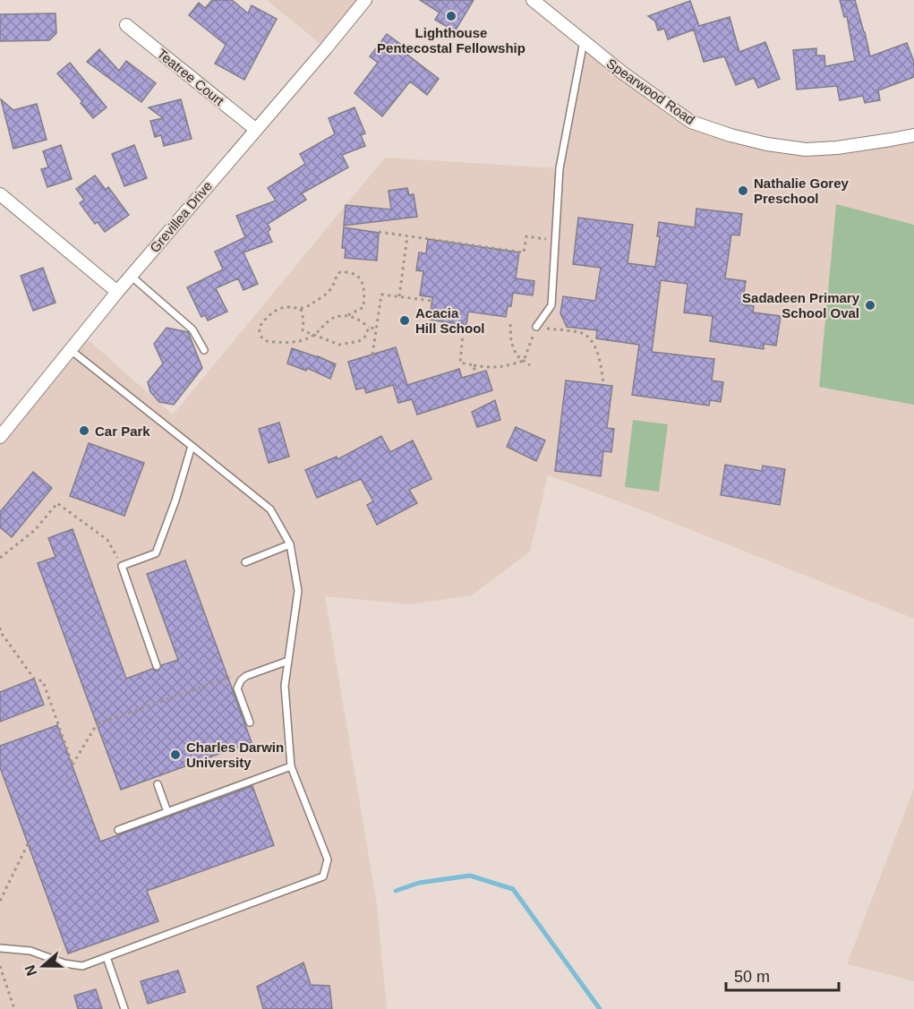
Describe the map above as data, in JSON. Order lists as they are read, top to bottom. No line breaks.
{"streets":{"street":["Teatree Court","Spearwood Road","Grevillea Drive"]},"crossings":[["Teatree Court","Grevillea Drive"]],"places":["Lighthouse Pentecostal Fellowship","Nathalie Gorey Preschool","Sadadeen Primary School Oval","Acacia Hill School","Car Park","Charles Darwin University"],"scale_bar":"50 m","north":"left"}
